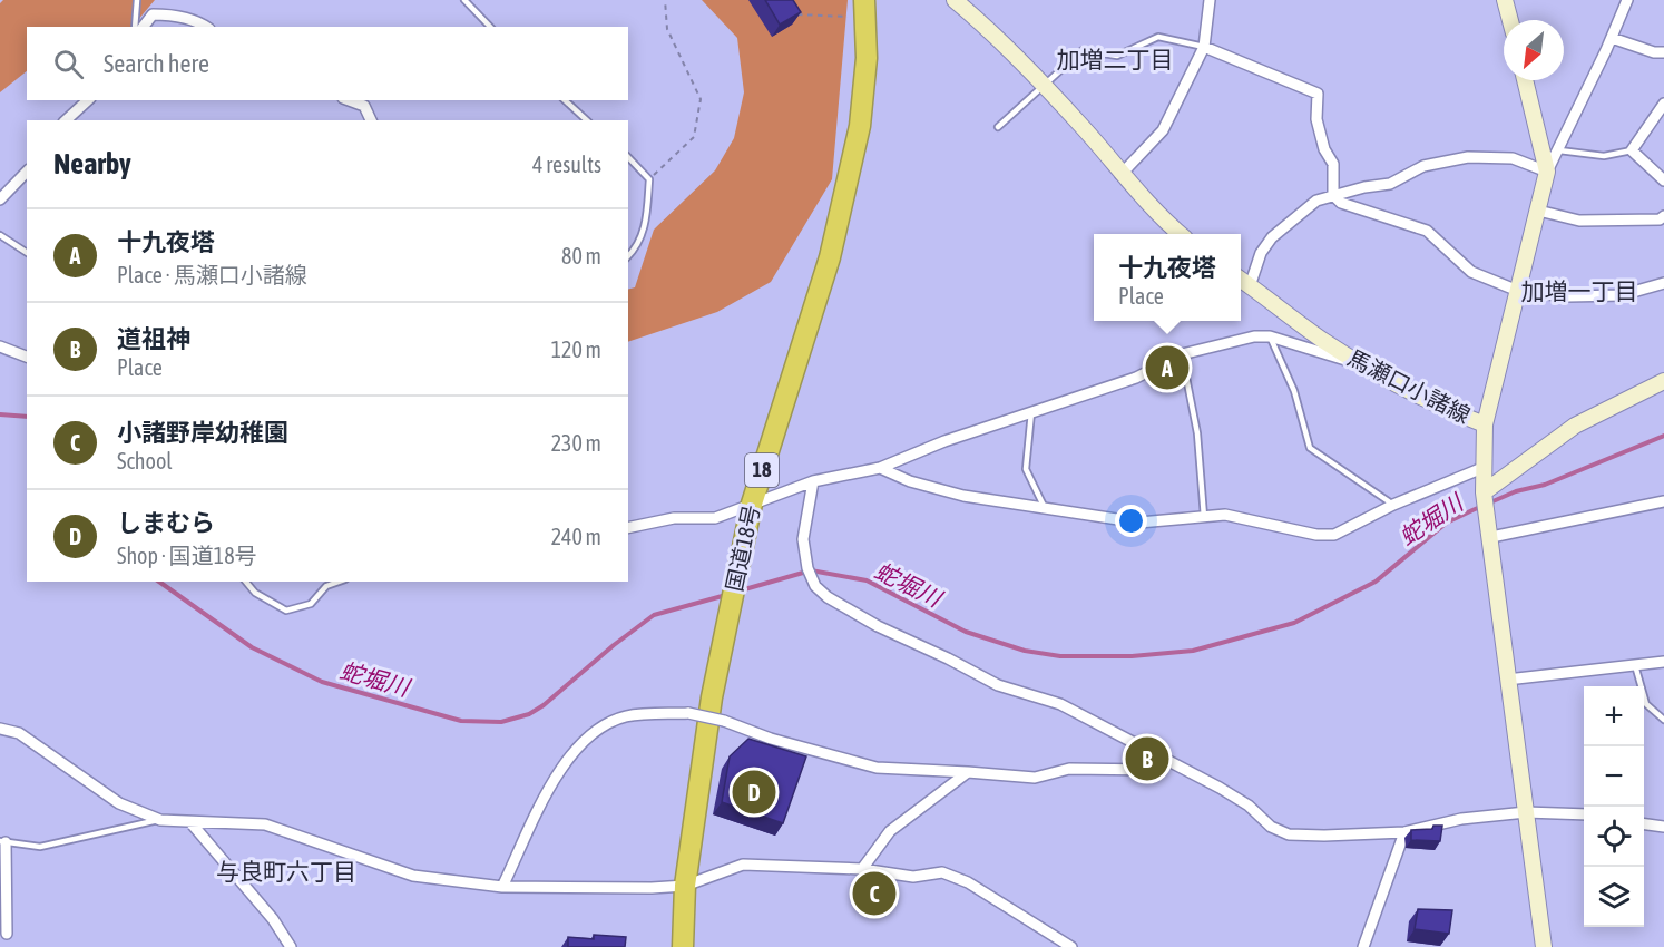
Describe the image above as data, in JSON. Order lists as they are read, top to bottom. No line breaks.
{"streets":{"highway":["18","国道18号"],"main road":["馬瀬口小諸線"]},"districts":["加増二丁目","加増一丁目","与良町六丁目"],"water":["蛇堀川"],"north":"bottom left","page":{"search":"Search here","heading":["Nearby","4 results"],"list":[{"mark":"A","name":"十九夜塔","note":"Place · 馬瀬口小諸線","value":"80 m"},{"mark":"B","name":"道祖神","note":"Place","value":"120 m"},{"mark":"C","name":"小諸野岸幼稚園","note":"School","value":"230 m"},{"mark":"D","name":"しまむら","note":"Shop · 国道18号","value":"240 m"}],"popup":["十九夜塔","Place"],"pins":["A","B","D","C"],"map_buttons":["+","−"]}}
